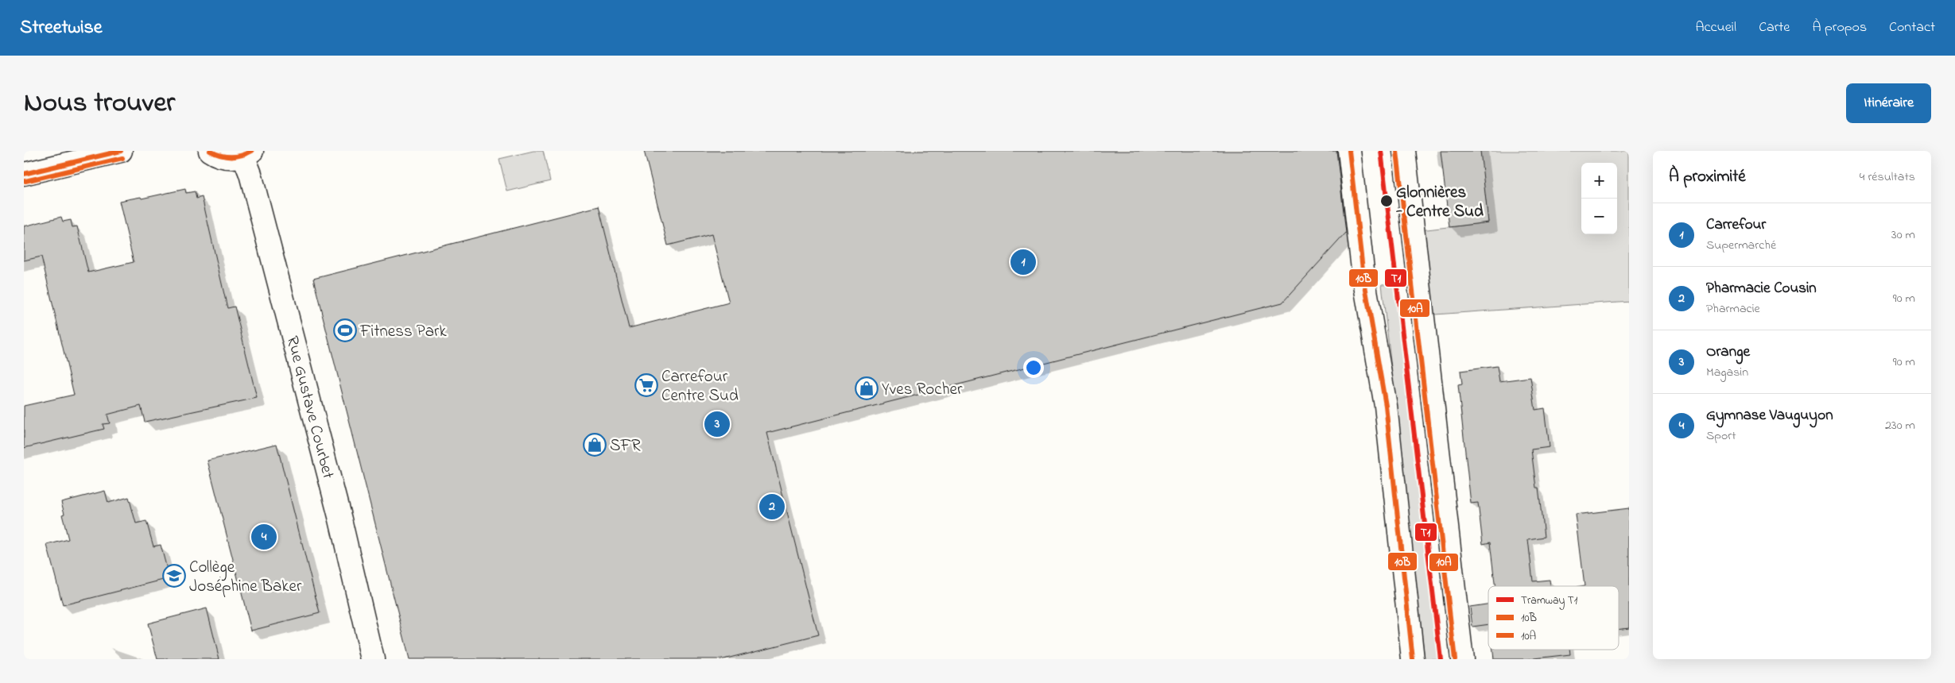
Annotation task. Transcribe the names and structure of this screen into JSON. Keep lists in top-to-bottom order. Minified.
{"streets":{"main road":["Rue Gustave Courbet"]},"places":{"other":["Glonnières - Centre Sud"],"sports":["Fitness Park"],"supermarket":["Carrefour Centre Sud"],"shop":["Yves Rocher","SFR"],"school or university":["Collège Joséphine Baker"]},"lines":["tram line T1","transit line 10B","transit line 10A"],"legend":["Tramway T1","10B","10A"],"page":{"header":"Streetwise","nav":["Accueil","Carte","À propos","Contact"],"title":"Nous trouver","buttons":"Itinéraire","heading":["À proximité","4 résultats"],"map_buttons":["+","−"],"list":[{"mark":"1","name":"Carrefour","note":"Supermarché","value":"30 m"},{"mark":"2","name":"Pharmacie Cousin","note":"Pharmacie","value":"90 m"},{"mark":"3","name":"Orange","note":"Magasin","value":"90 m"},{"mark":"4","name":"Gymnase Vauguyon","note":"Sport","value":"230 m"}],"pins":["1","3","2","4"]}}
